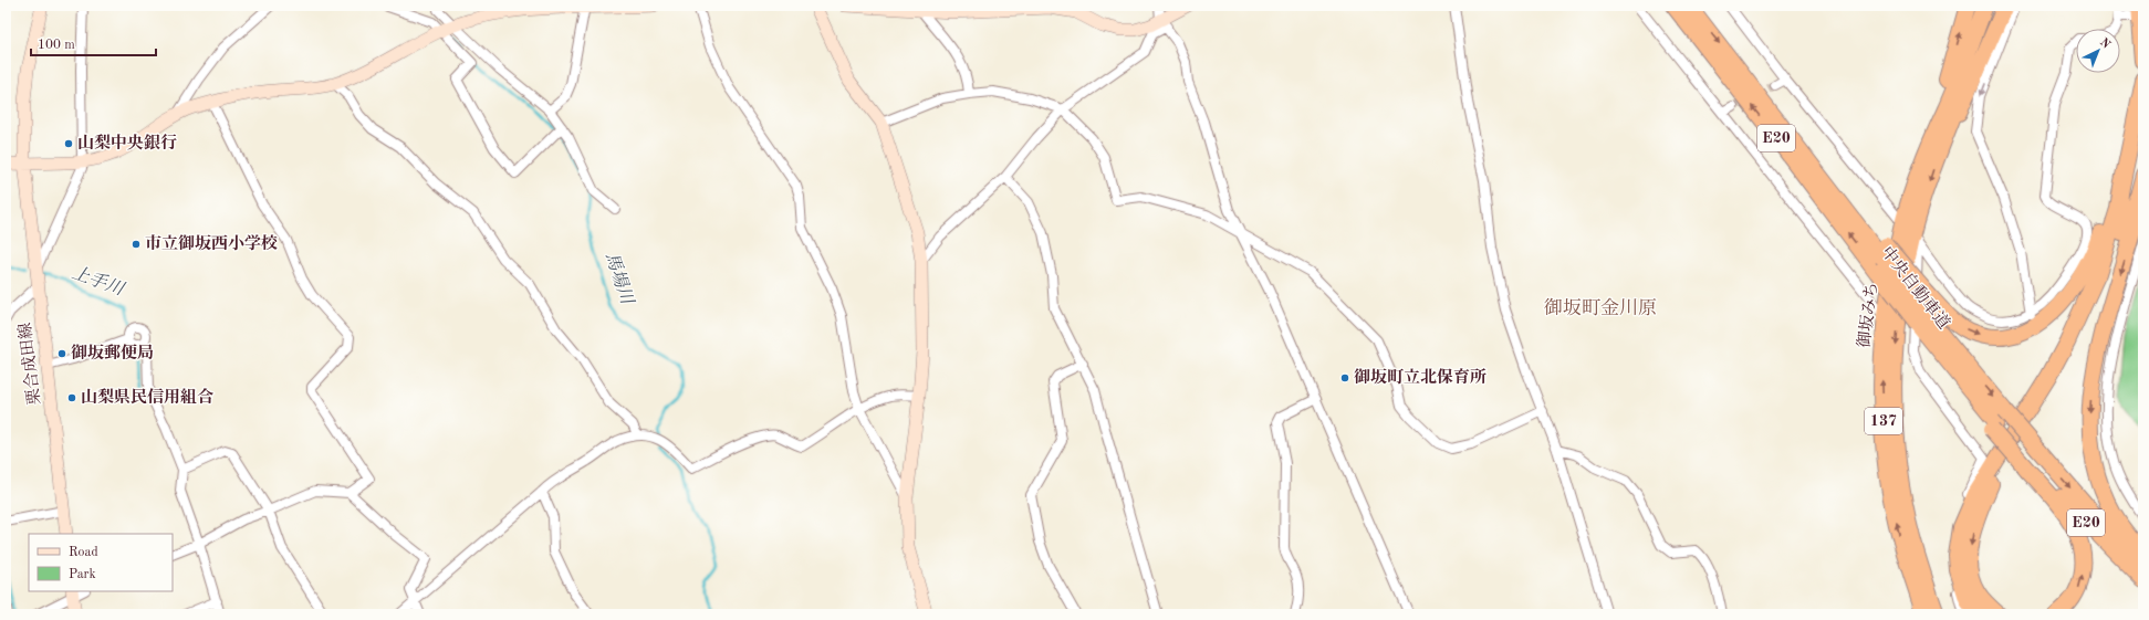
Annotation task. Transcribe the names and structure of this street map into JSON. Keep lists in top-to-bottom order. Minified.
{"streets":{"highway":["E20","中央自動車道","御坂みち","137"],"street":["栗合成田線"]},"districts":["御坂町金川原"],"water":["馬場川","上手川"],"places":["山梨中央銀行","市立御坂西小学校","御坂郵便局","御坂町立北保育所","山梨県民信用組合"],"legend":["Road","Park"],"scale_bar":"100 m","north":"top right"}
